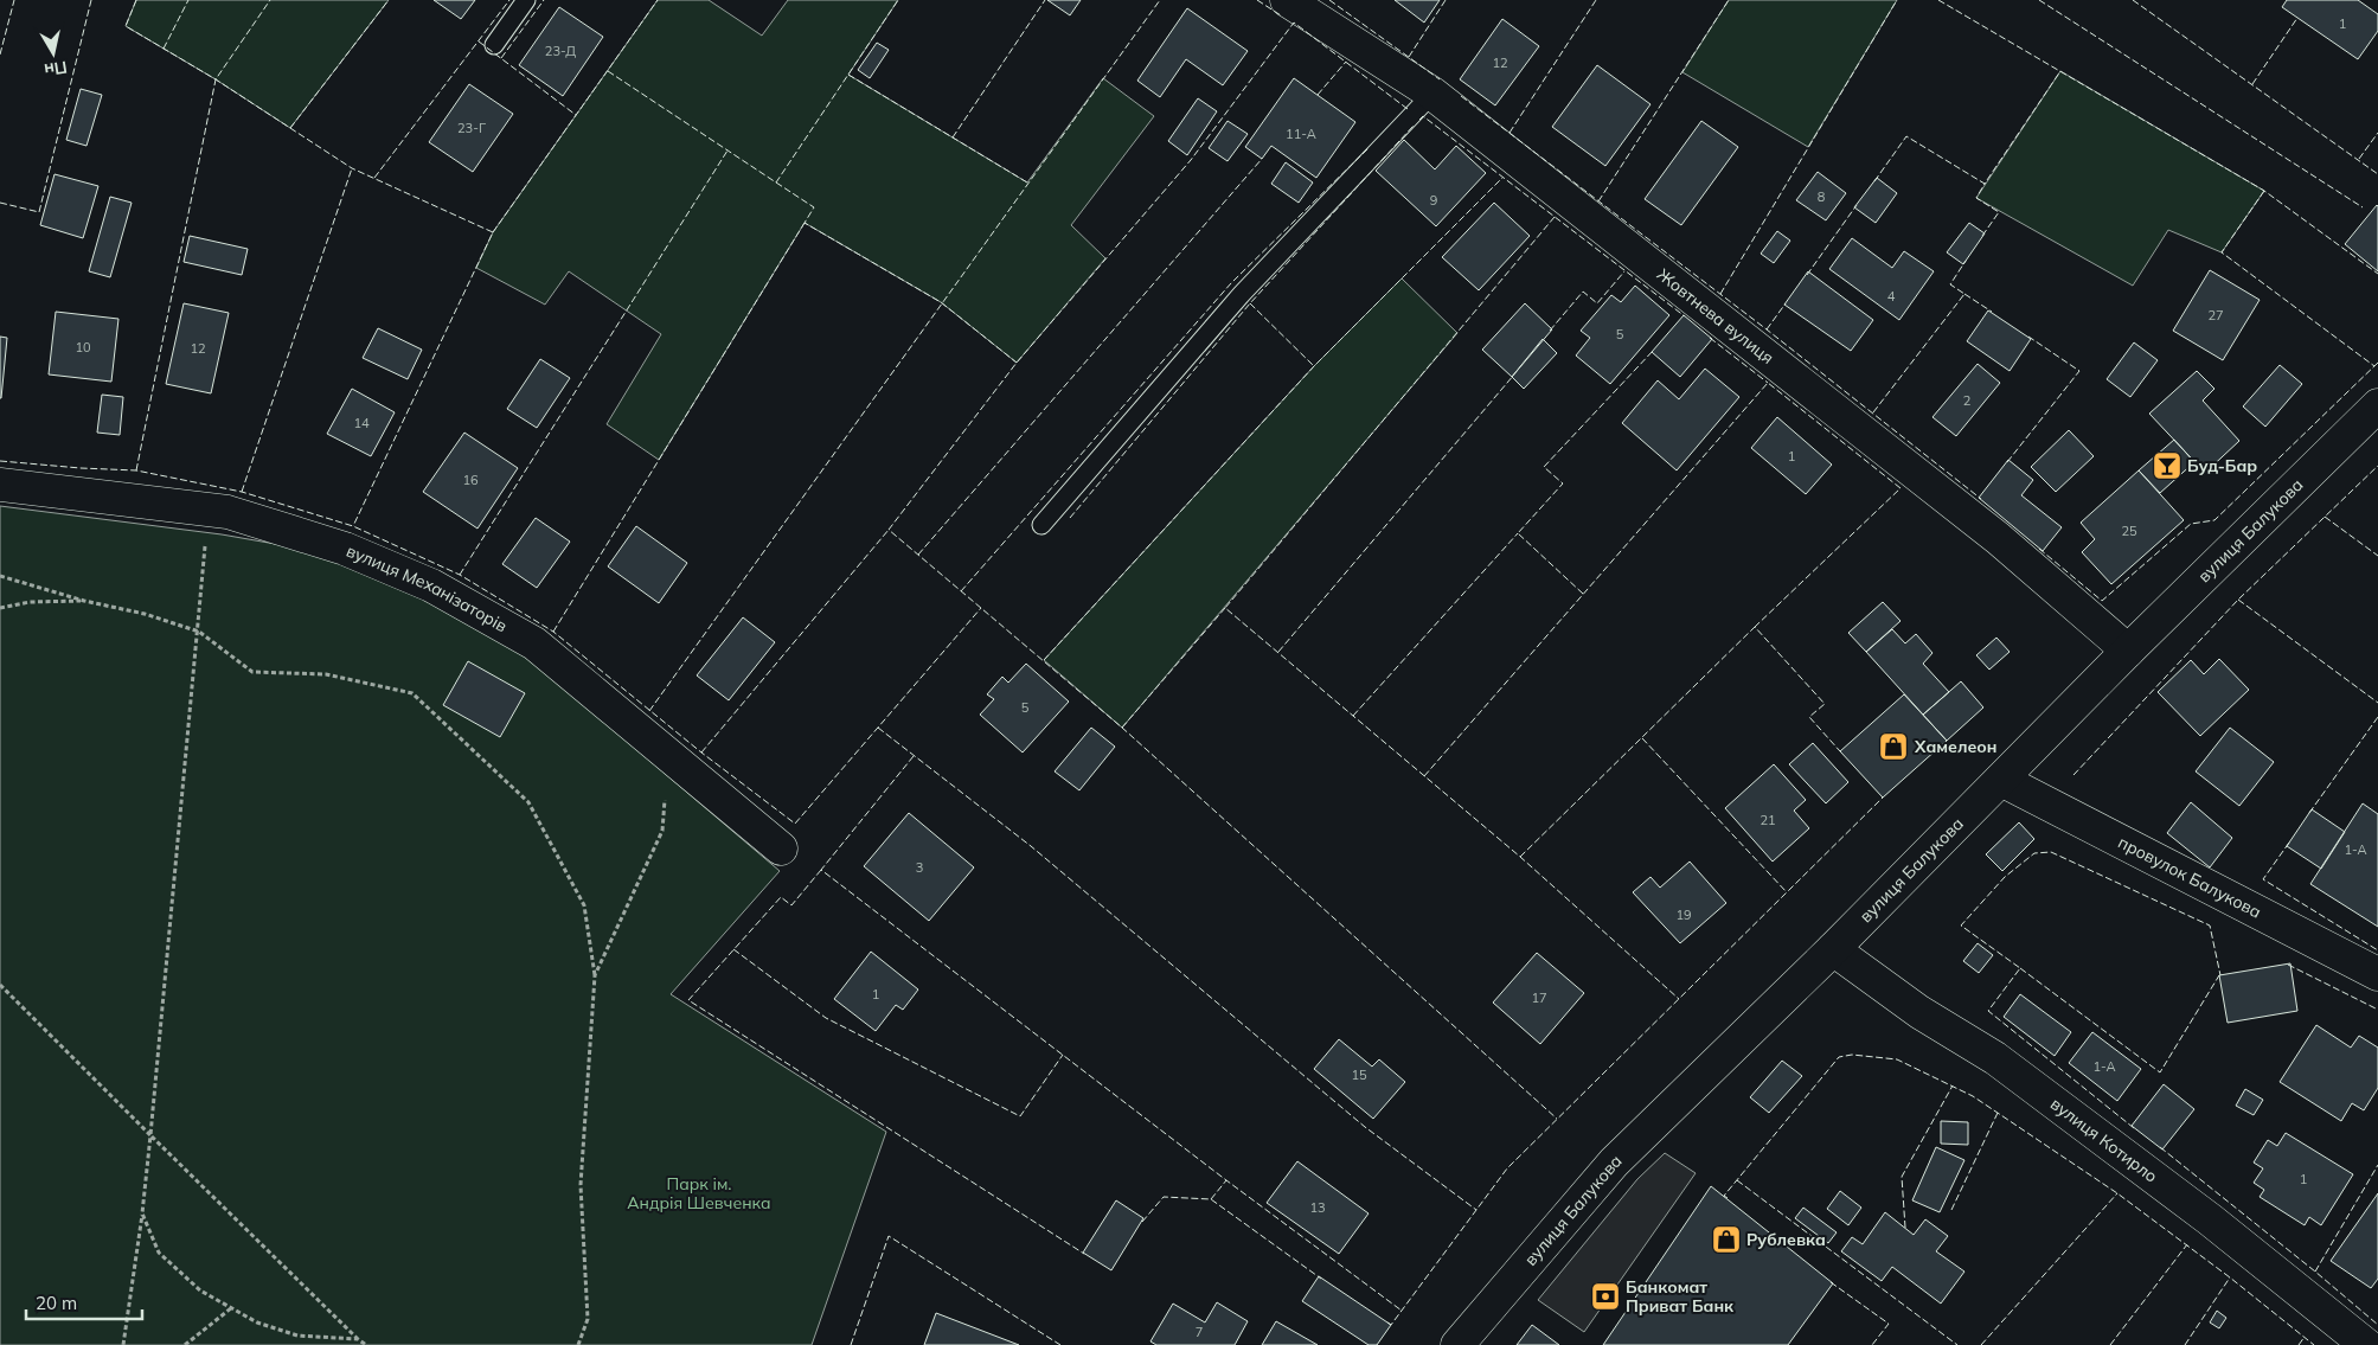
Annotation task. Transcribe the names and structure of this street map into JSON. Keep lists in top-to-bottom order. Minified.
{"streets":{"street":["Жовтнева вулиця","вулиця Балукова","вулиця Механізаторів","провулок Балукова","вулиця Котирло"]},"crossings":[["Жовтнева вулиця","вулиця Балукова"],["вулиця Балукова","провулок Балукова"],["вулиця Балукова","вулиця Котирло"]],"parks":["Парк ім. Андрія Шевченка"],"places":{"bar":["Буд-Бар"],"shop":["Хамелеон","Рублевка"],"bank":["Банкомат Приват Банк"]},"house_numbers":["1","23-Д","12","23-Г","11-А","8","9","4","27","5","10","12","2","14","1","16","25","5","21","1-А","3","19","1","17","1-А","15","1","13","7"],"scale_bar":"20 m","north":"bottom"}
